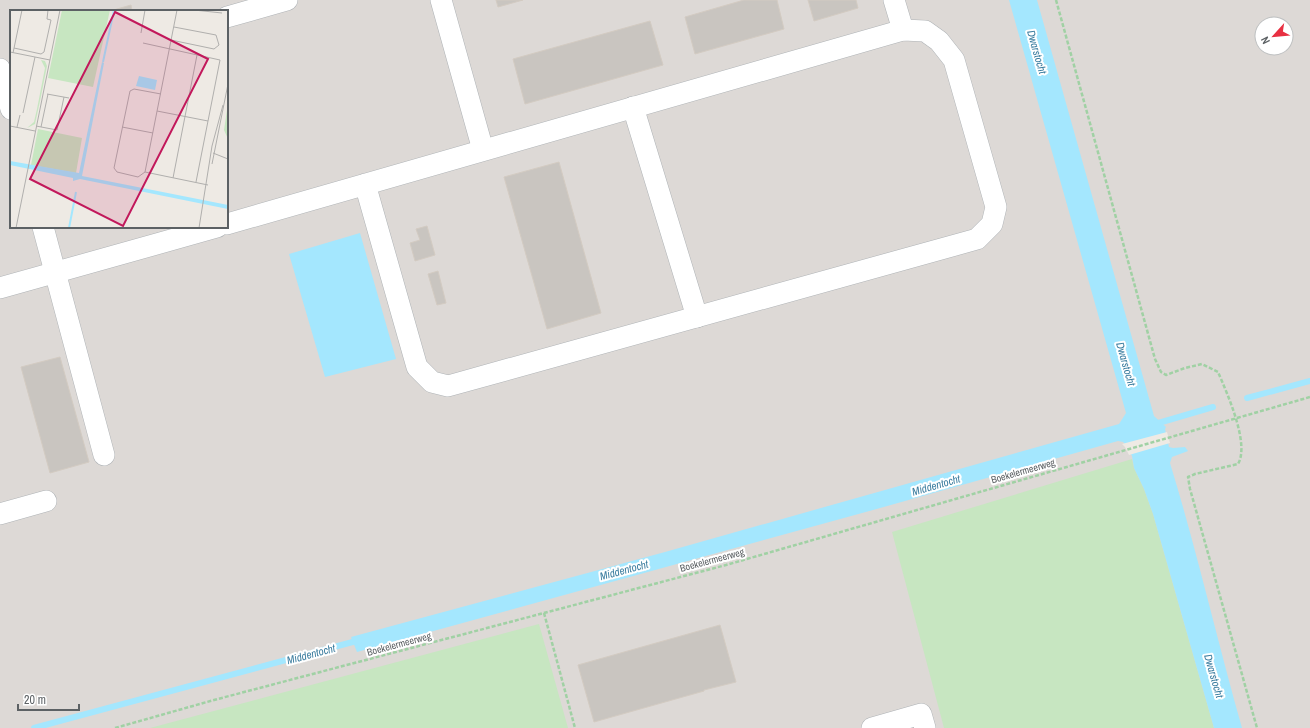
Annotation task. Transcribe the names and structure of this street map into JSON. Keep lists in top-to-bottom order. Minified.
{"streets":{"path":["Boekelermeerweg"]},"water":["Dwarstocht","Middentocht"],"scale_bar":"20 m","north":"bottom left"}
